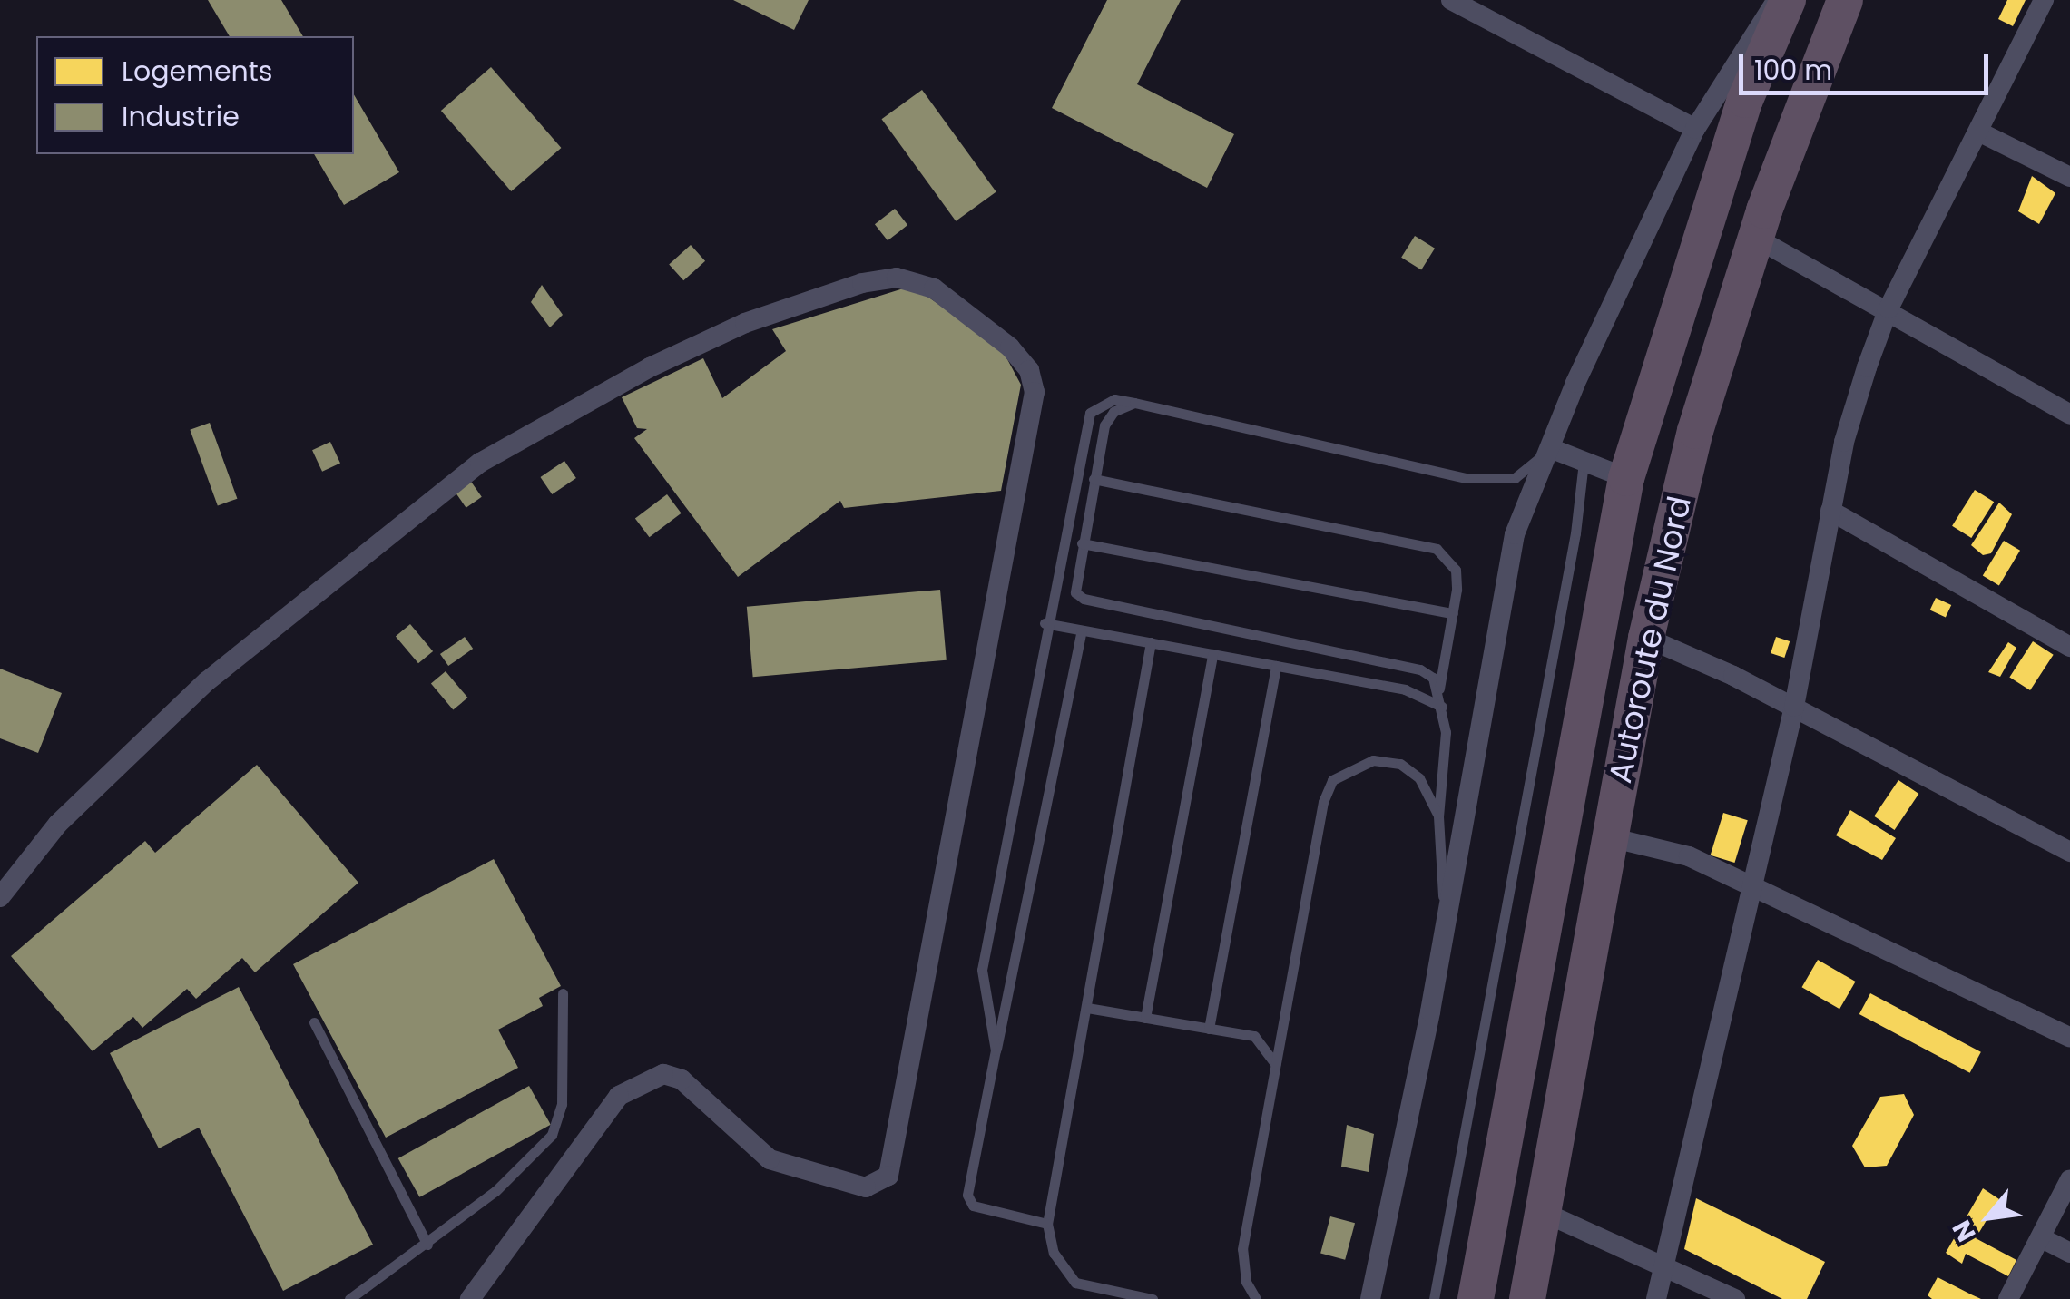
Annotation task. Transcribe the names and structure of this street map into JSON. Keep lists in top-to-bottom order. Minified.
{"streets":{"highway":["Autoroute du Nord"]},"legend":["Logements","Industrie"],"scale_bar":"100 m","north":"bottom left"}
